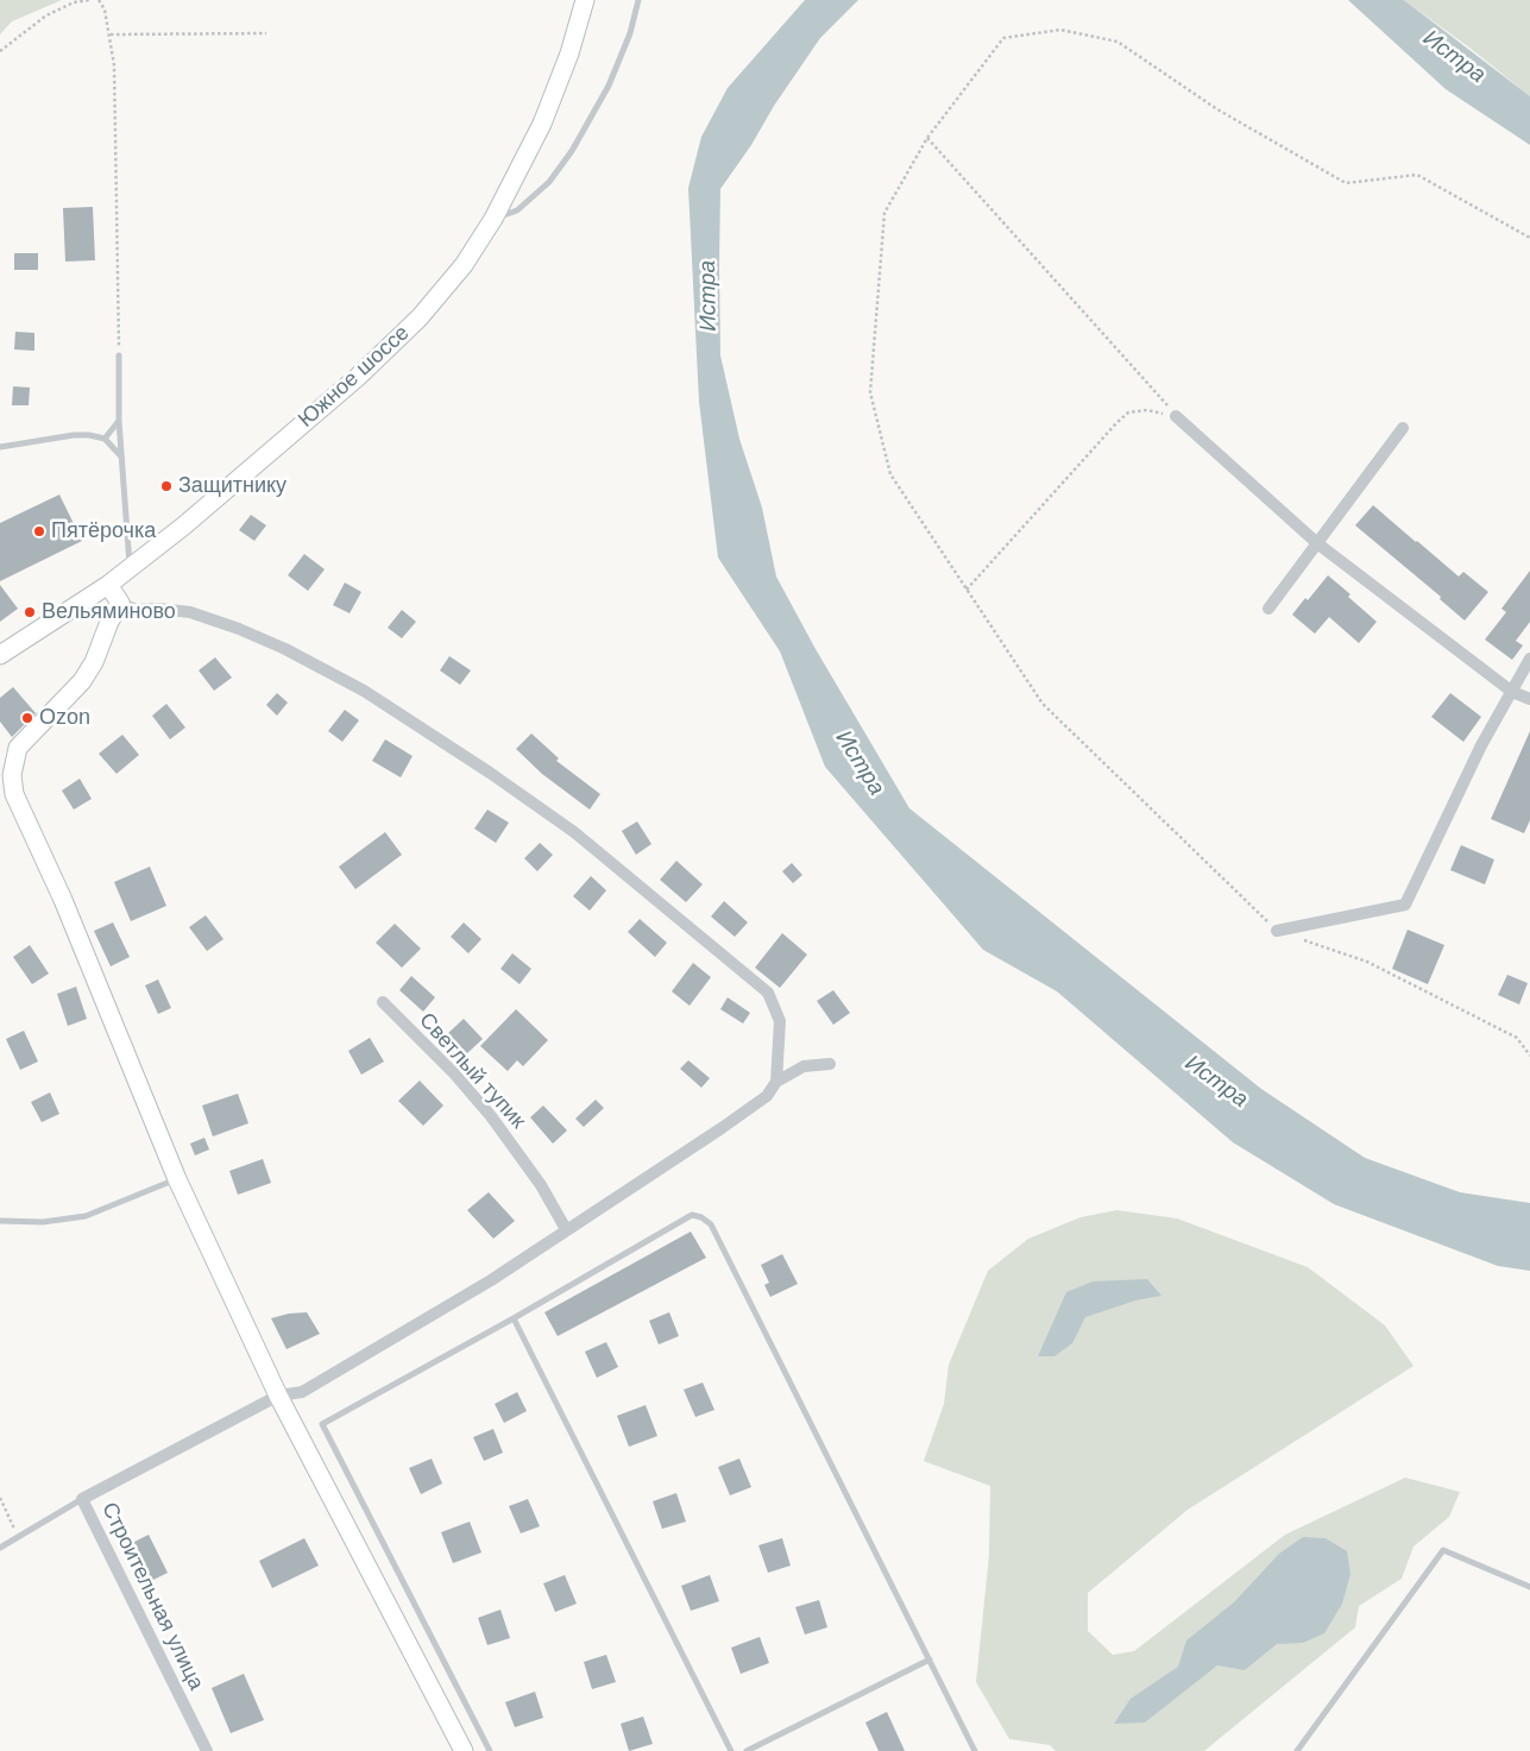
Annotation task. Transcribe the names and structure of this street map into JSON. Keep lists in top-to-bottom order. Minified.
{"streets":{"street":["Южное шоссе","Светлый тупик","Строительная улица"]},"crossings":[["Светлый тупик","Строительная улица"]],"water":["Истра"],"places":["Защитнику","Пятёрочка","Вельяминово","Ozon"]}
